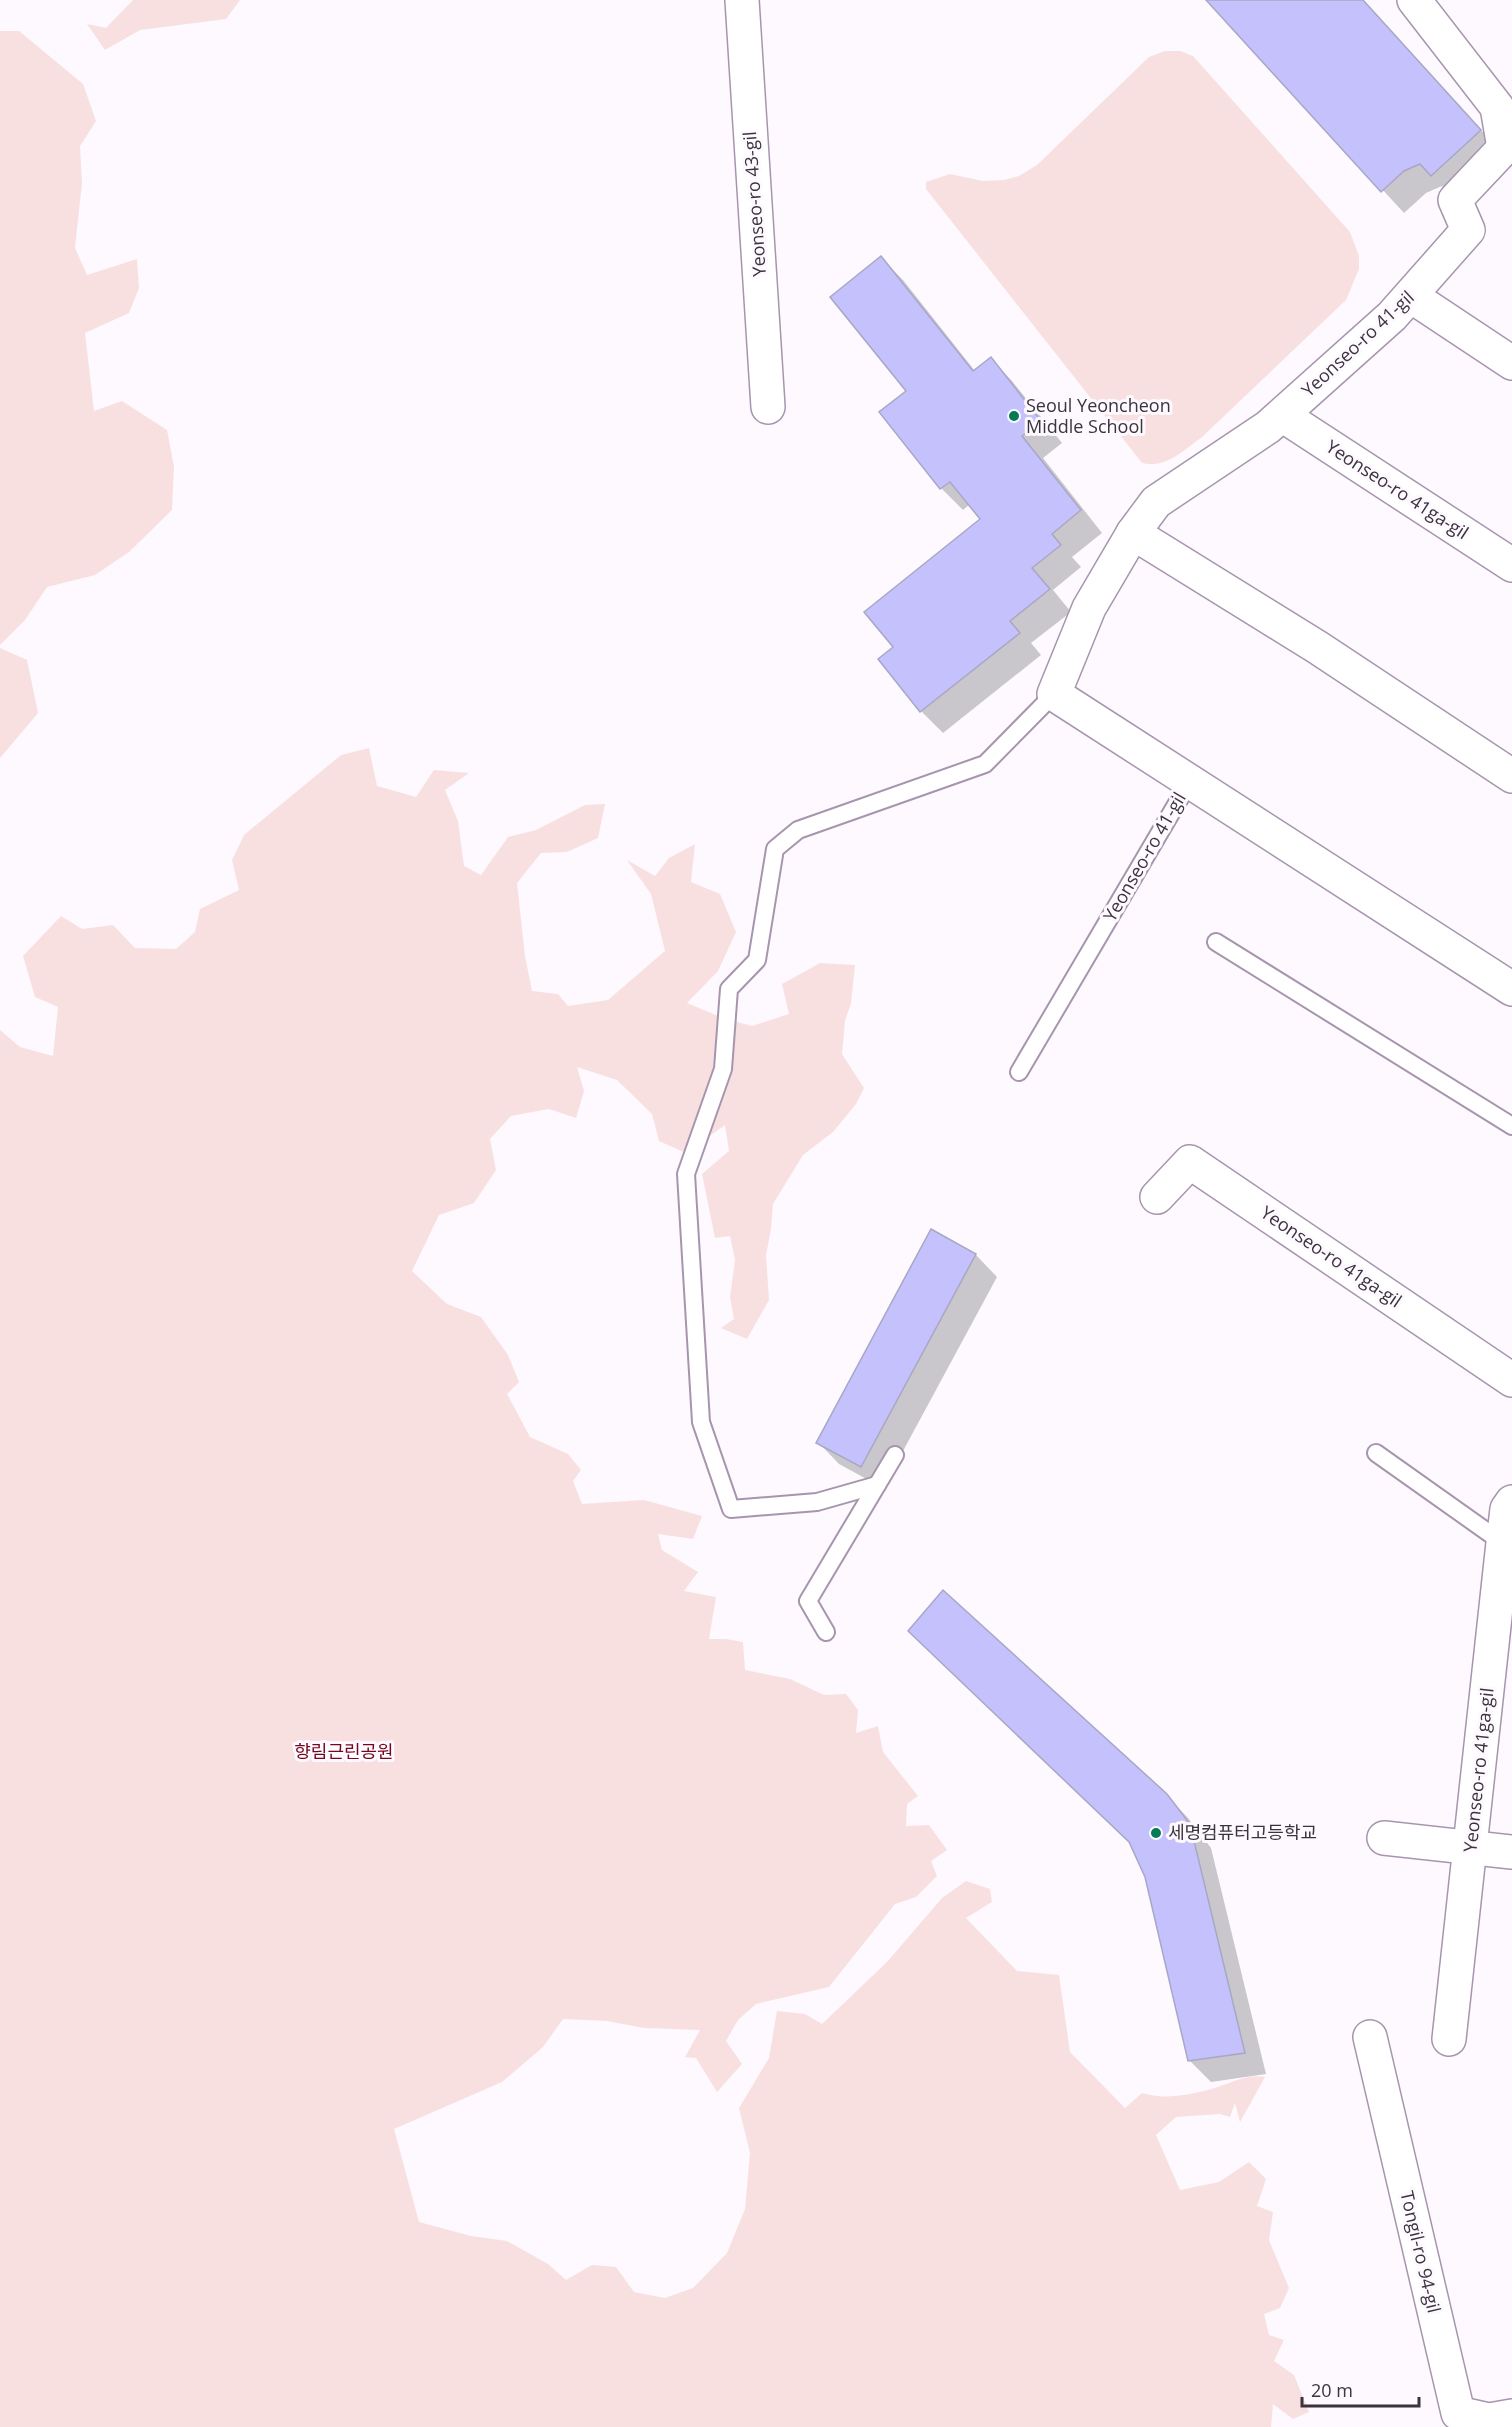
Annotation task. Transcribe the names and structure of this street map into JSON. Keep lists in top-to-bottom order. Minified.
{"streets":{"street":["Yeonseo-ro 43-gil","Yeonseo-ro 41-gil","Yeonseo-ro 41ga-gil","Tongil-ro 94-gil"]},"crossings":[["Yeonseo-ro 41-gil","Yeonseo-ro 41ga-gil"]],"parks":["향림근린공원"],"places":["Seoul Yeoncheon Middle School","세명컴퓨터고등학교"],"scale_bar":"20 m"}
